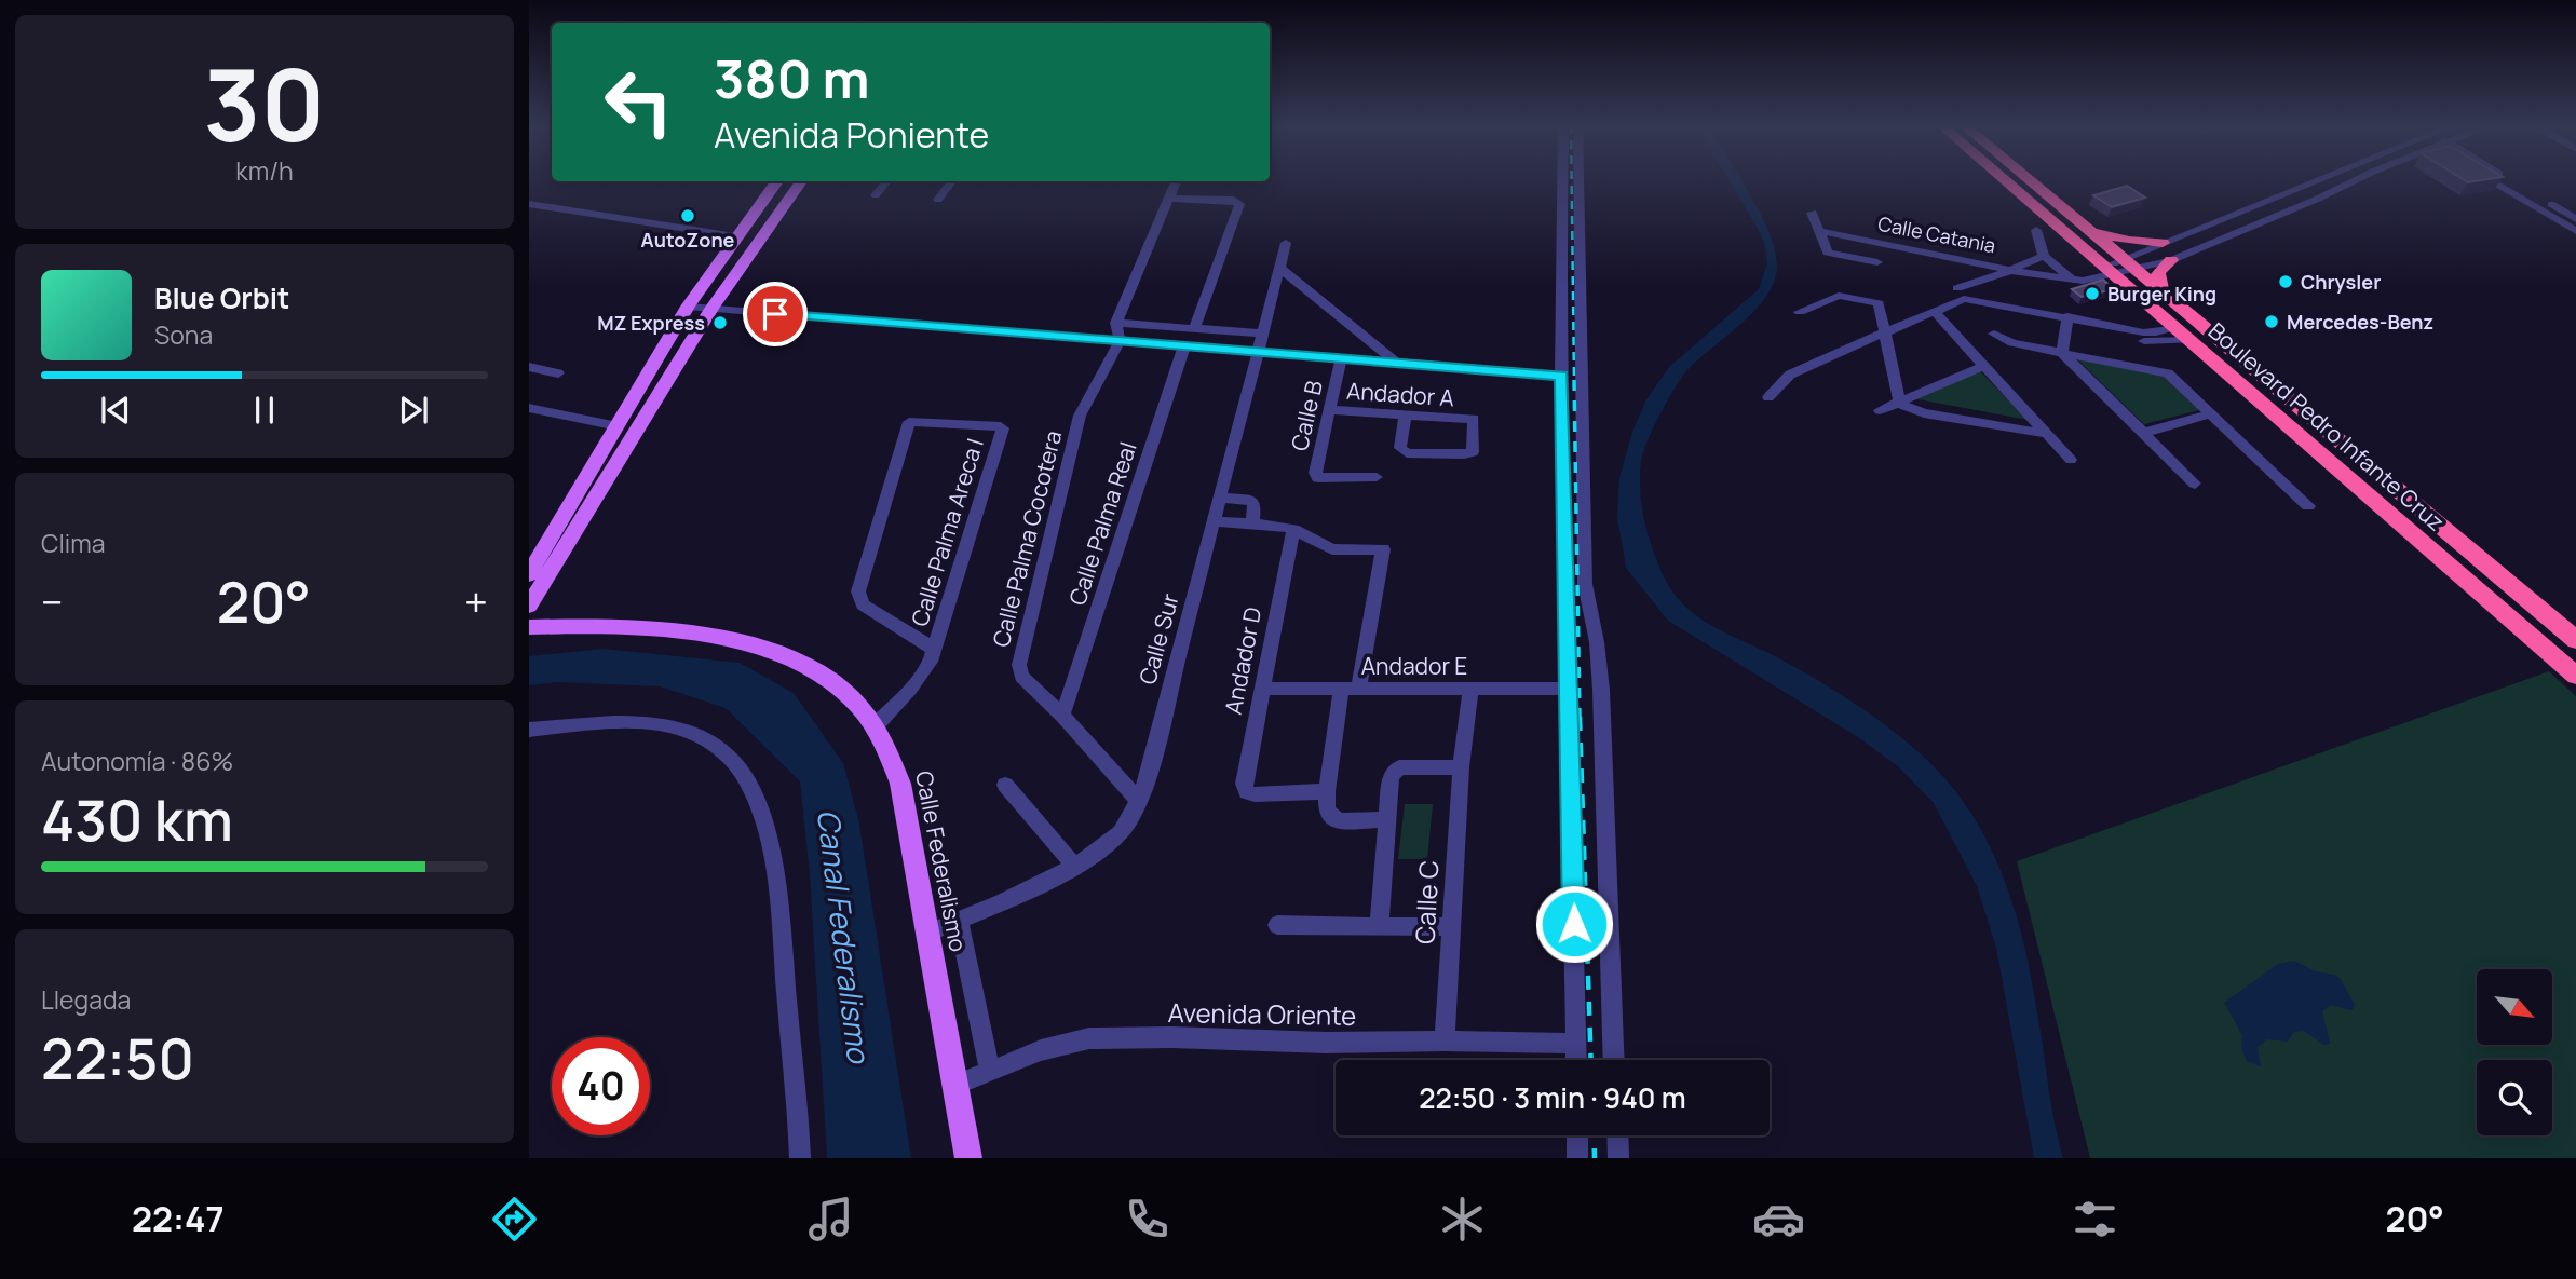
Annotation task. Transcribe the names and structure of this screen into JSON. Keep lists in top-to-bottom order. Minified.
{"streets":{"highway":["Boulevard Pedro Infante Cruz"],"main road":["Calle Federalismo"],"street":["Calle Catania","Andador A","Calle B","Calle Palma Real","Calle Palma Areca I","Calle Palma Cocotera","Calle Sur","Andador D","Andador E","Calle C","Avenida Oriente"]},"crossings":[["Andador A","Calle B"],["Calle Palma Real","Calle Palma Cocotera"],["Calle Palma Areca I","Calle Federalismo"],["Calle Palma Cocotera","Calle Sur"],["Calle Sur","Calle Federalismo"],["Andador D","Andador E"],["Andador E","Calle C"],["Calle Federalismo","Avenida Oriente"],["Calle C","Avenida Oriente"]],"water":["Canal Federalismo"],"places":["AutoZone","Chrysler","Burger King","Mercedes-Benz","MZ Express"],"north":"bottom right","page":{"tile":[["30","km/h"],"Clima",["Autonomía · 86%","430 km"],["Llegada","22:50"]],"turn":["380 m","Avenida Poniente"],"song":["Blue Orbit","Sona"],"heat":["−","20°","+"],"limit":"40","trip":"22:50 · 3 min · 940 m","tabs":["22:47","20°"]}}
